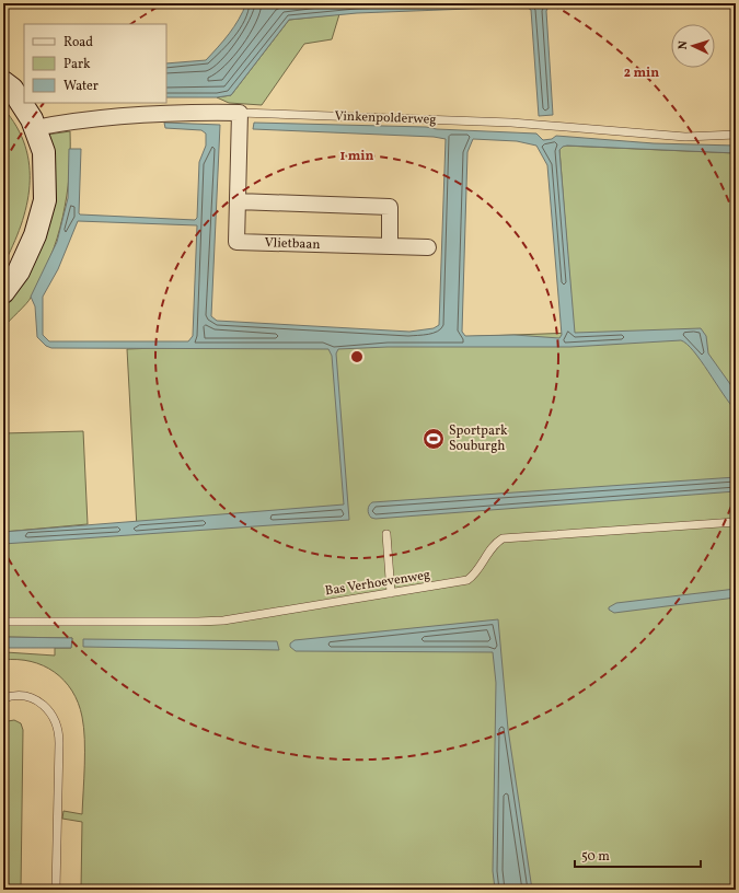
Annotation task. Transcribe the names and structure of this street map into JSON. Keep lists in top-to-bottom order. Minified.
{"streets":{"street":["Vinkenpolderweg","Vlietbaan"],"lane":["Bas Verhoevenweg"]},"crossings":[["Vinkenpolderweg","Vlietbaan"]],"places":{"sports":["Sportpark Souburgh"]},"legend":["Road","Park","Water"],"scale_bar":"50 m","north":"left","rings":["2 min","1 min"]}
